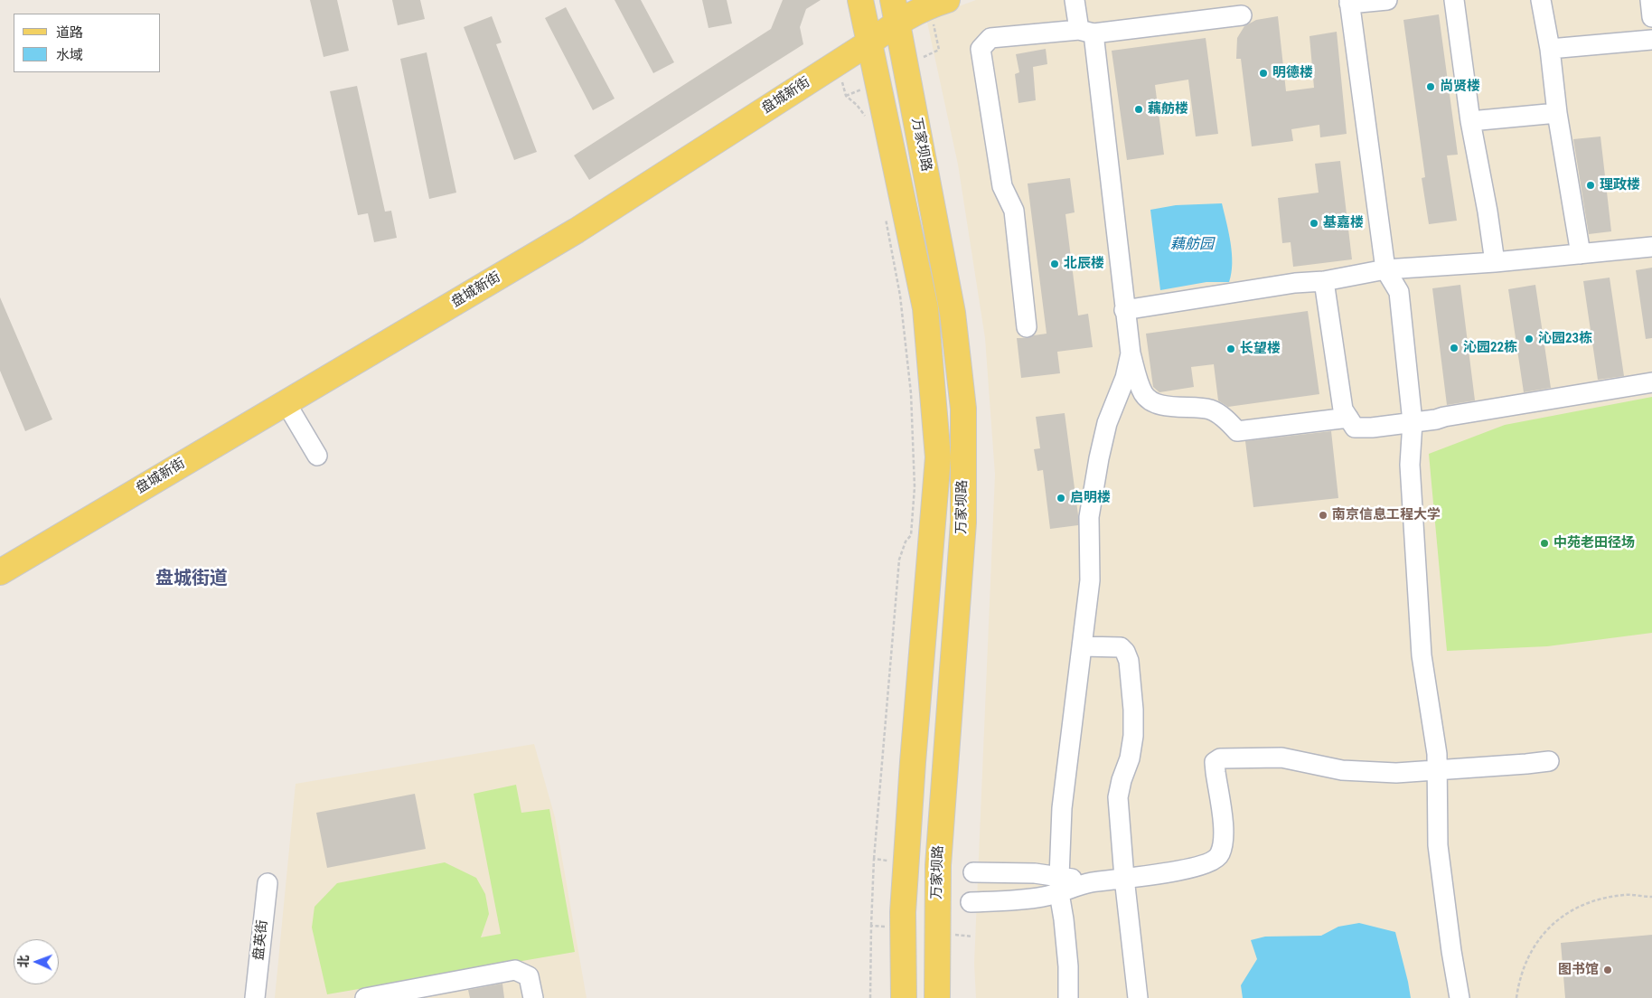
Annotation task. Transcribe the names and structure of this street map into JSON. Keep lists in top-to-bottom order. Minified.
{"streets":{"main road":["盘城新街","万家坝路"],"street":["盘英街"]},"crossings":[["盘城新街","万家坝路"]],"districts":["盘城街道"],"water":["藕舫园"],"places":["明德楼","尚贤楼","藕舫楼","理政楼","基嘉楼","北辰楼","沁园23栋","沁园22栋","长望楼","启明楼","南京信息工程大学","中苑老田径场","图书馆"],"legend":["道路","水域"],"north":"left"}
